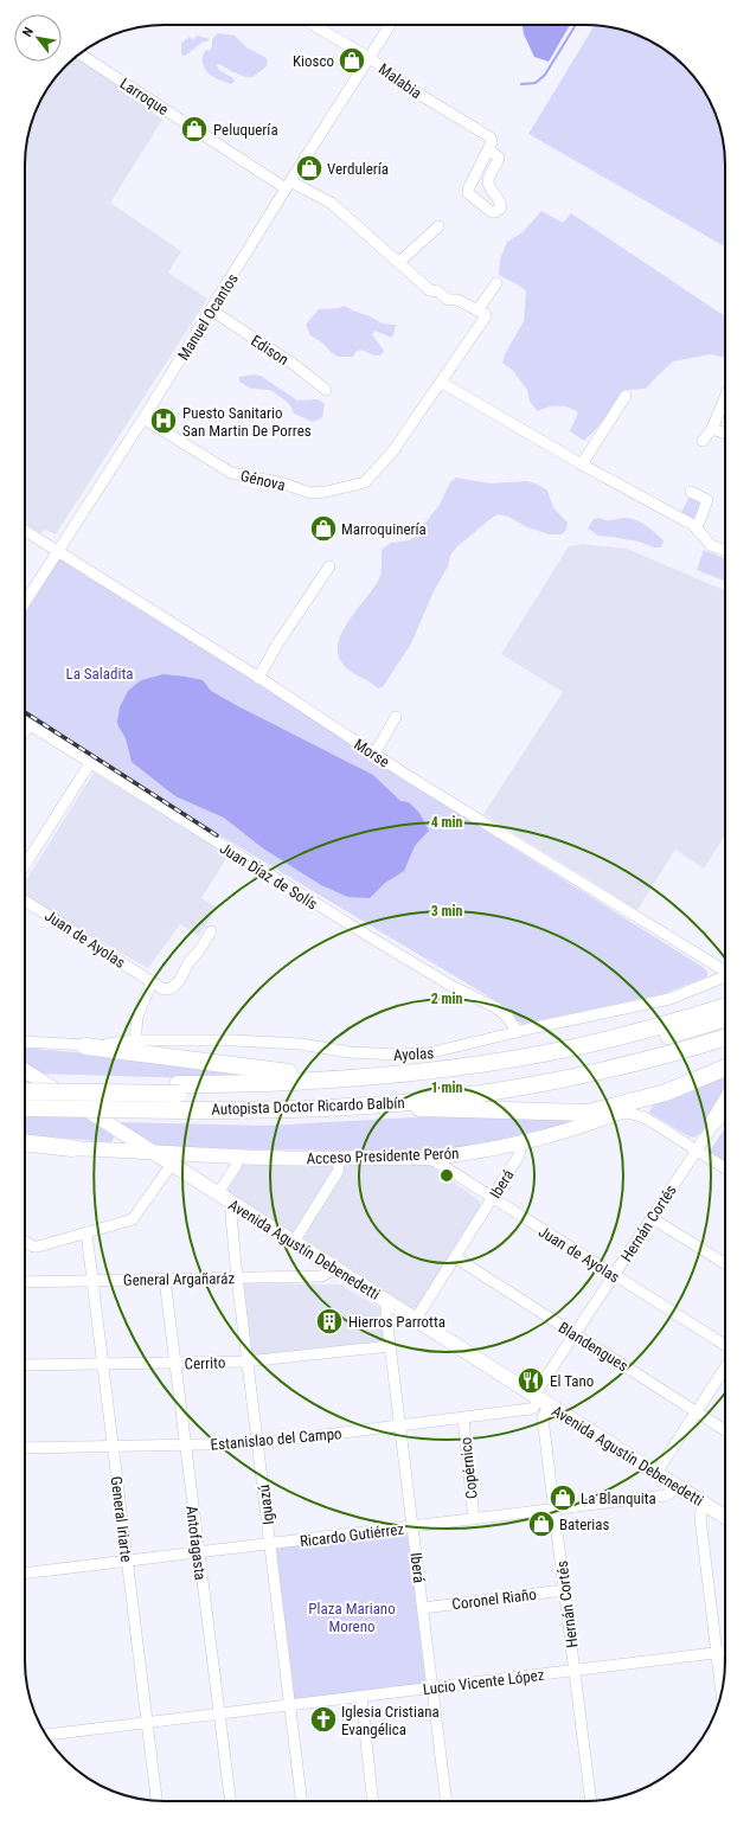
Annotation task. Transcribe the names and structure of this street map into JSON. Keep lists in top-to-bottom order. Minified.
{"streets":{"highway":["Autopista Doctor Ricardo Balbín","Acceso Presidente Perón"],"main road":["Avenida Agustín Debenedetti"],"street":["Malabia","Larroque","Manuel Ocantos","Edison","Génova","Morse","Juan Díaz de Solís","Juan de Ayolas","Ayolas","Iberá","Hernán Cortés","General Argañaráz","Blandengues","Cerrito","Estanislao del Campo","Copérnico","Iguazú","General Iriarte","Ricardo Gutiérrez","Antofagasta","Coronel Riaño","Lucio Vicente López"]},"crossings":[["Malabia","Manuel Ocantos"],["Larroque","Manuel Ocantos"],["Manuel Ocantos","Edison"],["Manuel Ocantos","Génova"],["Manuel Ocantos","Morse"],["Juan Díaz de Solís","Ayolas"],["Juan de Ayolas","Acceso Presidente Perón"],["Juan de Ayolas","Iberá"],["Juan de Ayolas","Hernán Cortés"],["Acceso Presidente Perón","Iberá"],["Acceso Presidente Perón","Avenida Agustín Debenedetti"],["Iberá","Avenida Agustín Debenedetti"],["Iberá","Blandengues"],["Iberá","Cerrito"],["Iberá","Estanislao del Campo"],["Iberá","Ricardo Gutiérrez"],["Iberá","Coronel Riaño"],["Iberá","Lucio Vicente López"],["Hernán Cortés","Avenida Agustín Debenedetti"],["Hernán Cortés","Blandengues"],["Hernán Cortés","Estanislao del Campo"],["Hernán Cortés","Ricardo Gutiérrez"],["Hernán Cortés","Coronel Riaño"],["Hernán Cortés","Lucio Vicente López"],["Avenida Agustín Debenedetti","General Argañaráz"],["Avenida Agustín Debenedetti","Iguazú"],["Avenida Agustín Debenedetti","Ricardo Gutiérrez"],["General Argañaráz","Iguazú"],["General Argañaráz","General Iriarte"],["General Argañaráz","Antofagasta"],["Cerrito","Iguazú"],["Cerrito","General Iriarte"],["Cerrito","Antofagasta"],["Estanislao del Campo","Copérnico"],["Estanislao del Campo","Iguazú"],["Estanislao del Campo","General Iriarte"],["Estanislao del Campo","Antofagasta"],["Copérnico","Ricardo Gutiérrez"],["Iguazú","Ricardo Gutiérrez"],["Iguazú","Lucio Vicente López"],["General Iriarte","Ricardo Gutiérrez"],["General Iriarte","Lucio Vicente López"],["Ricardo Gutiérrez","Antofagasta"],["Antofagasta","Lucio Vicente López"]],"parks":["La Saladita","Plaza Mariano Moreno"],"places":{"shop":["Kiosco","Peluquería","Verdulería","Marroquinería","La Blanquita","Baterias"],"hospital":["Puesto Sanitario San Martin De Porres"],"building":["Hierros Parrotta"],"restaurant":["El Tano"],"church":["Iglesia Cristiana Evangélica"]},"north":"top left","rings":["4 min","3 min","2 min","1 min"]}
